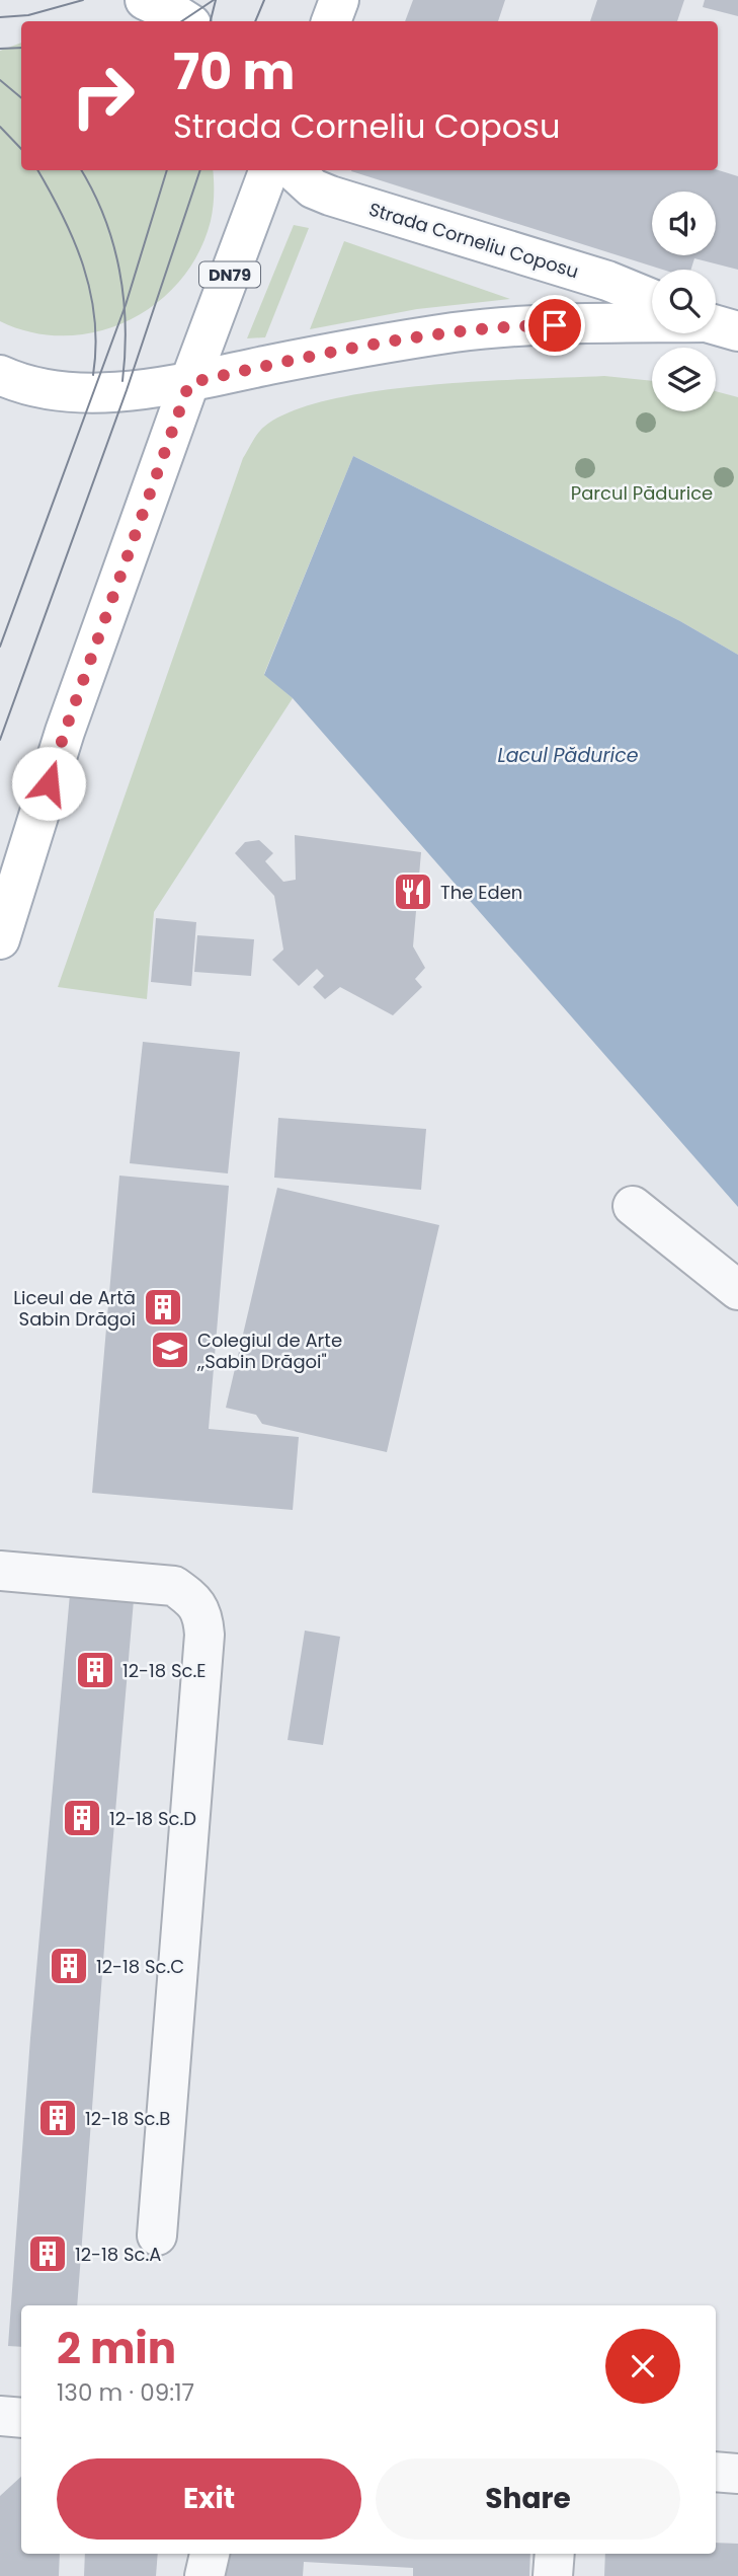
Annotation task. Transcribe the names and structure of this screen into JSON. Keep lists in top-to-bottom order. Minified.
{"streets":{"main road":["Strada Corneliu Coposu","DN79"]},"water":["Lacul Pădurice"],"parks":["Parcul Pădurice"],"places":{"restaurant":["The Eden"],"building":["Liceul de Artă Sabin Drăgoi","12-18 Sc.E","12-18 Sc.D","12-18 Sc.C","12-18 Sc.B","12-18 Sc.A"],"school or university":["Colegiul de Arte ,,Sabin Drăgoi\""]},"page":{"turn":["70 m","Strada Corneliu Coposu"],"heading":["2 min","130 m · 09:17"],"buttons":["Exit","Share"]}}
